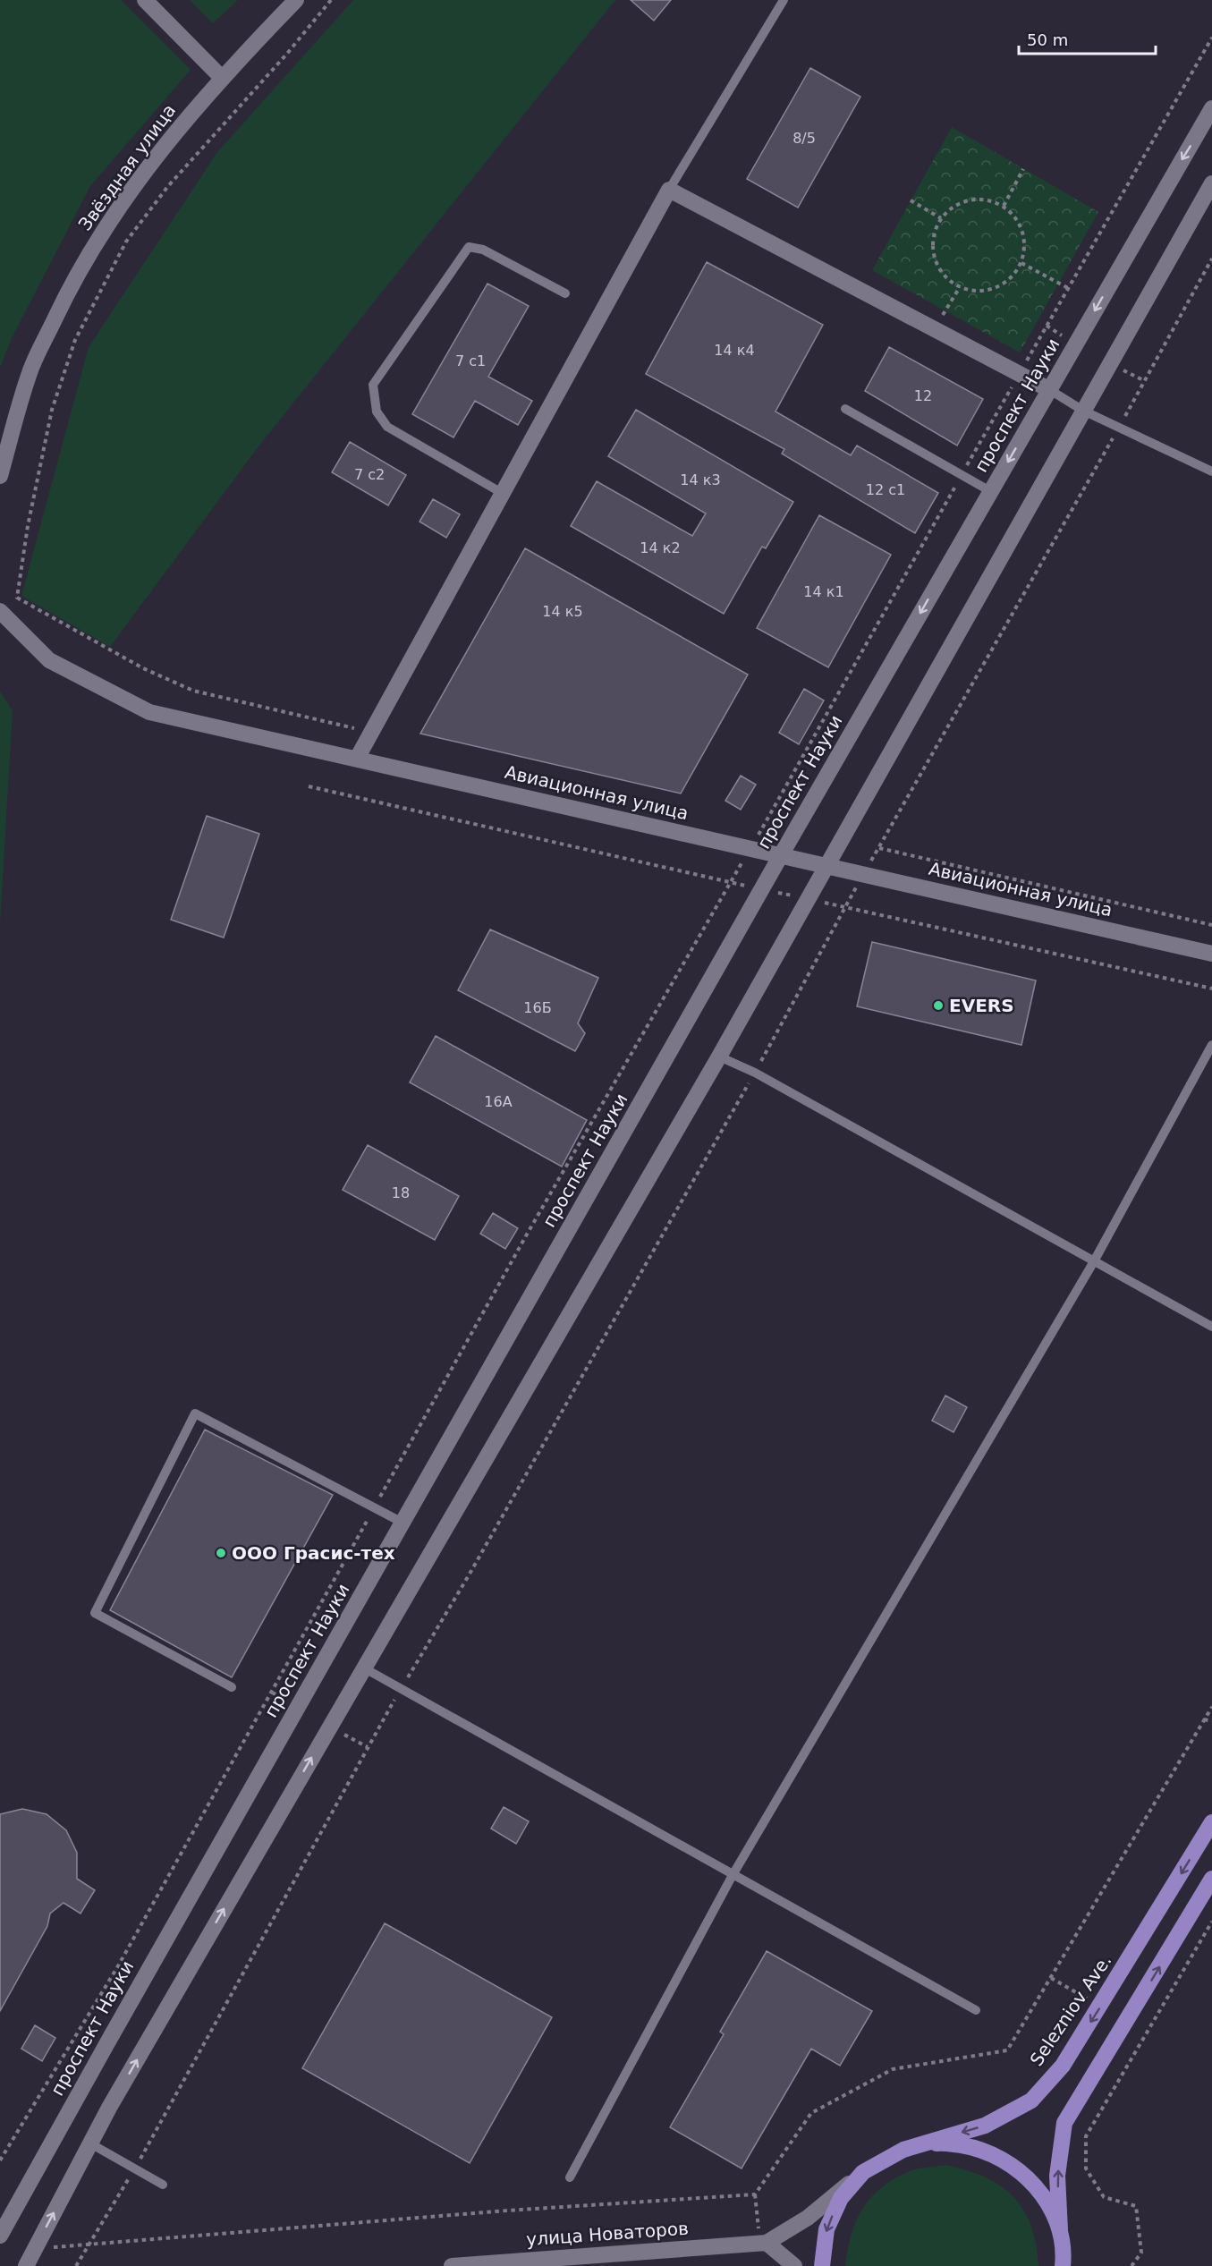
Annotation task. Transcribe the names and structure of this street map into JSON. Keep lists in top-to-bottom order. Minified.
{"streets":{"main road":["Selezniov Ave."],"street":["Звёздная улица","проспект Науки","Авиационная улица","улица Новаторов"]},"crossings":[["проспект Науки","Авиационная улица"]],"places":["EVERS","ООО Грасис-тех"],"house_numbers":["8/5","14 к4","7 с1","12","7 с2","14 к3","12 с1","14 к2","14 к1","14 к5","16Б","16А","18"],"scale_bar":"50 m"}
